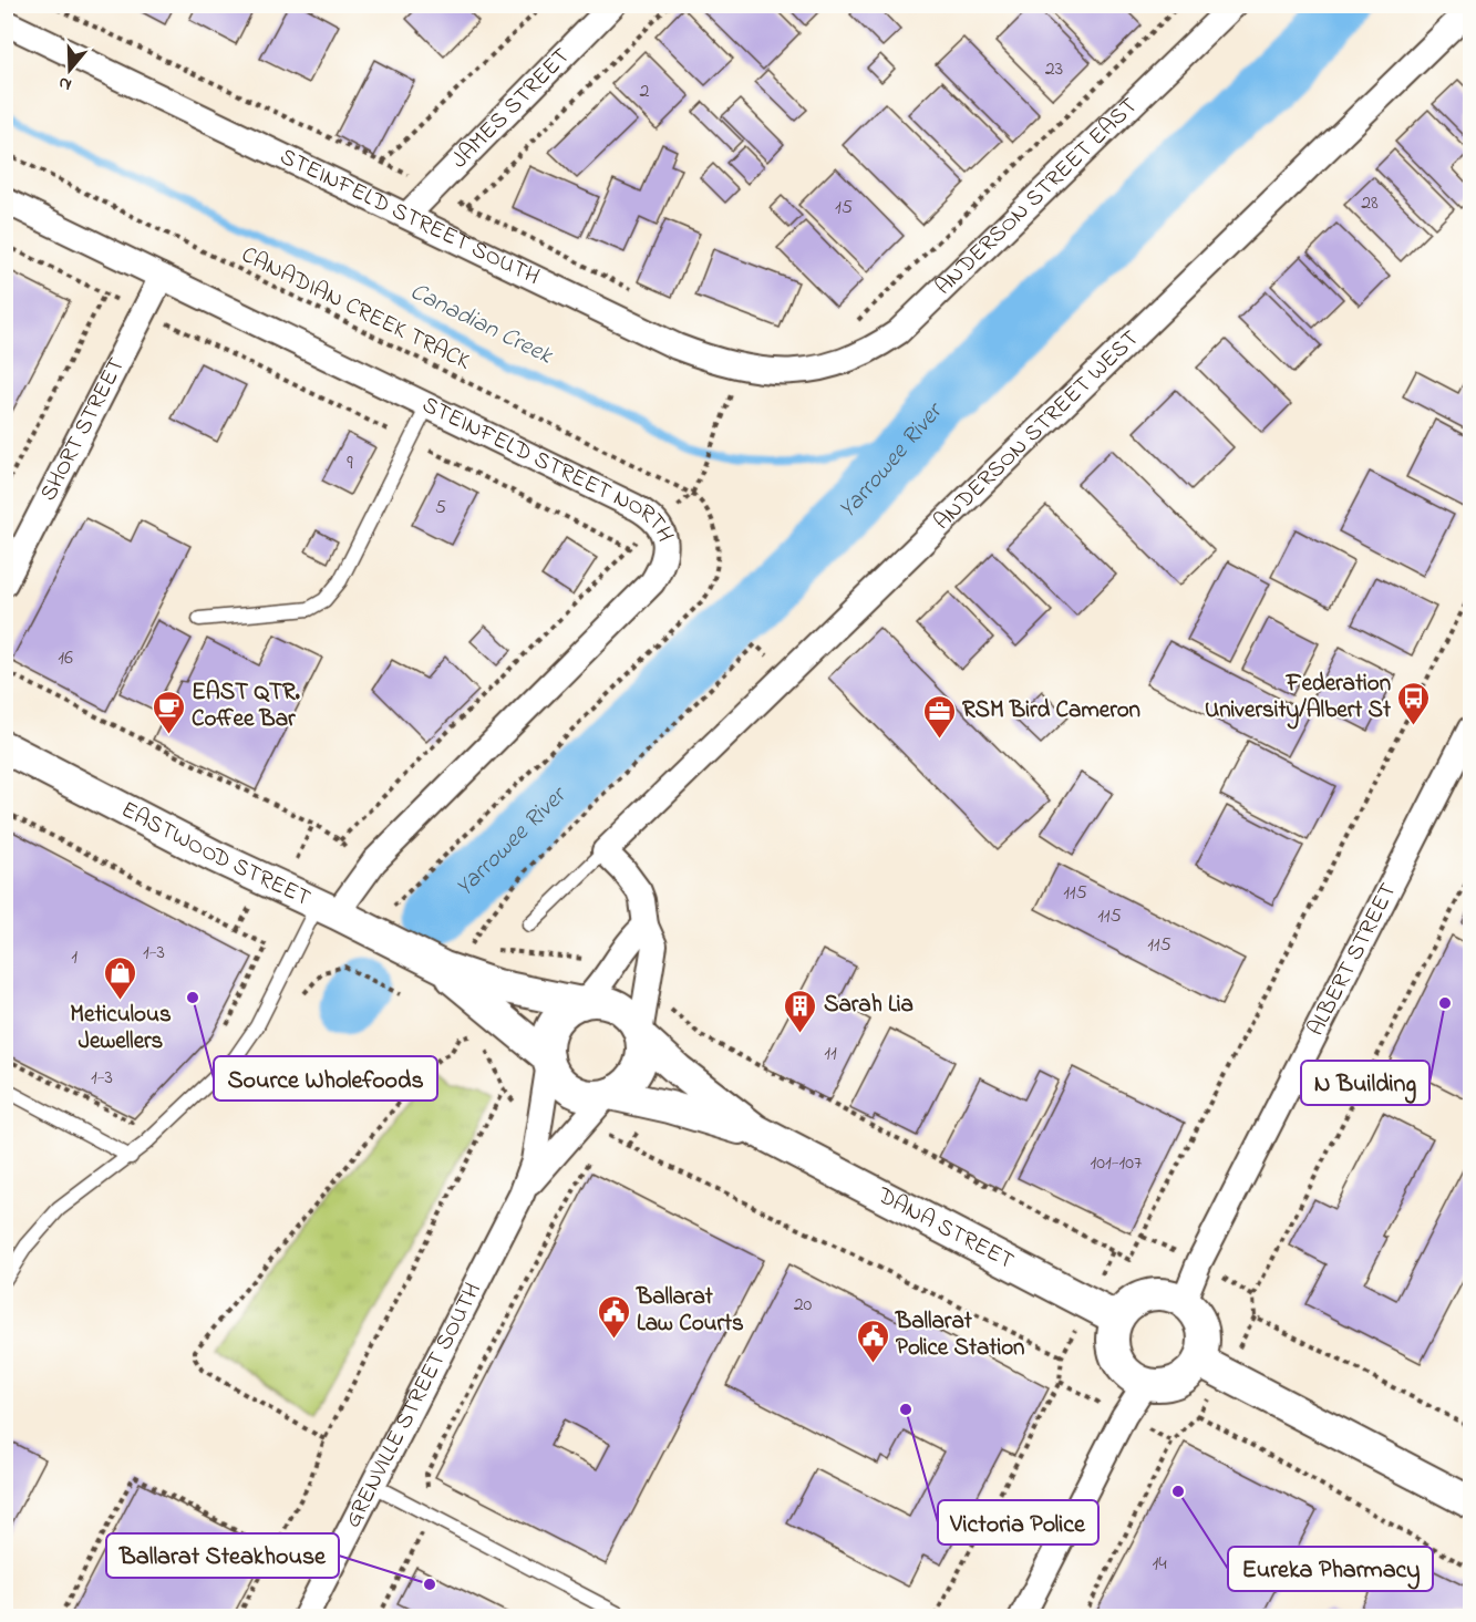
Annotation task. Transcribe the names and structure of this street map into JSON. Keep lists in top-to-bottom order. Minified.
{"streets":{"street":["JAMES STREET","ANDERSON STREET EAST","STEINFELD STREET SOUTH","SHORT STREET","ANDERSON STREET WEST","STEINFELD STREET NORTH","EASTWOOD STREET","ALBERT STREET","DANA STREET","GRENVILLE STREET SOUTH"],"path":["CANADIAN CREEK TRACK"]},"crossings":[["JAMES STREET","STEINFELD STREET SOUTH"],["ANDERSON STREET EAST","STEINFELD STREET SOUTH"],["SHORT STREET","STEINFELD STREET NORTH"],["STEINFELD STREET NORTH","EASTWOOD STREET"],["EASTWOOD STREET","DANA STREET"],["EASTWOOD STREET","GRENVILLE STREET SOUTH"],["ALBERT STREET","DANA STREET"],["DANA STREET","GRENVILLE STREET SOUTH"]],"water":["Canadian Creek","Yarrowee River"],"places":{"bus stop":["Federation University/Albert St"],"cafe":["EAST QTR. Coffee Bar"],"office":["RSM Bird Cameron"],"other":["Source Wholefoods","N Building","Victoria Police","Eureka Pharmacy","Ballarat Steakhouse"],"shop":["Meticulous Jewellers"],"building":["Sarah Lia"],"public building":["Ballarat Law Courts","Ballarat Police Station"]},"house_numbers":["23","2","28","15","9","5","16","115","115","115","1-3","1","11","1-3","101-107","20","14"],"north":"bottom"}
